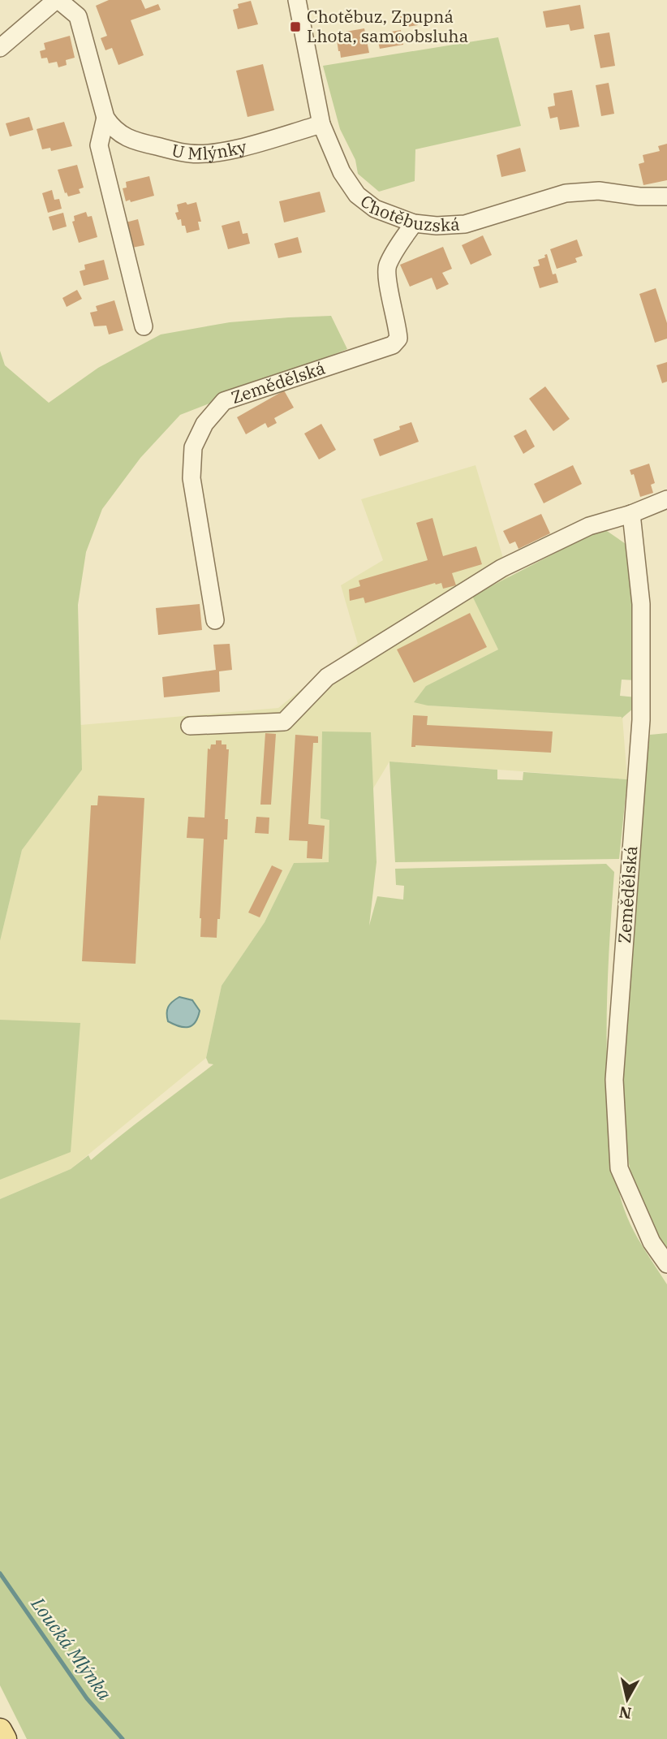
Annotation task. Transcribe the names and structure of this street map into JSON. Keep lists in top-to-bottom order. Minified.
{"streets":{"street":["U Mlýnky","Chotěbuzská","Zemědělská"]},"crossings":[["U Mlýnky","Chotěbuzská"],["Chotěbuzská","Zemědělská"]],"water":["Loucká Mlýnka"],"places":{"transit":["Chotěbuz, Zpupná Lhota, samoobsluha"]},"north":"bottom"}
